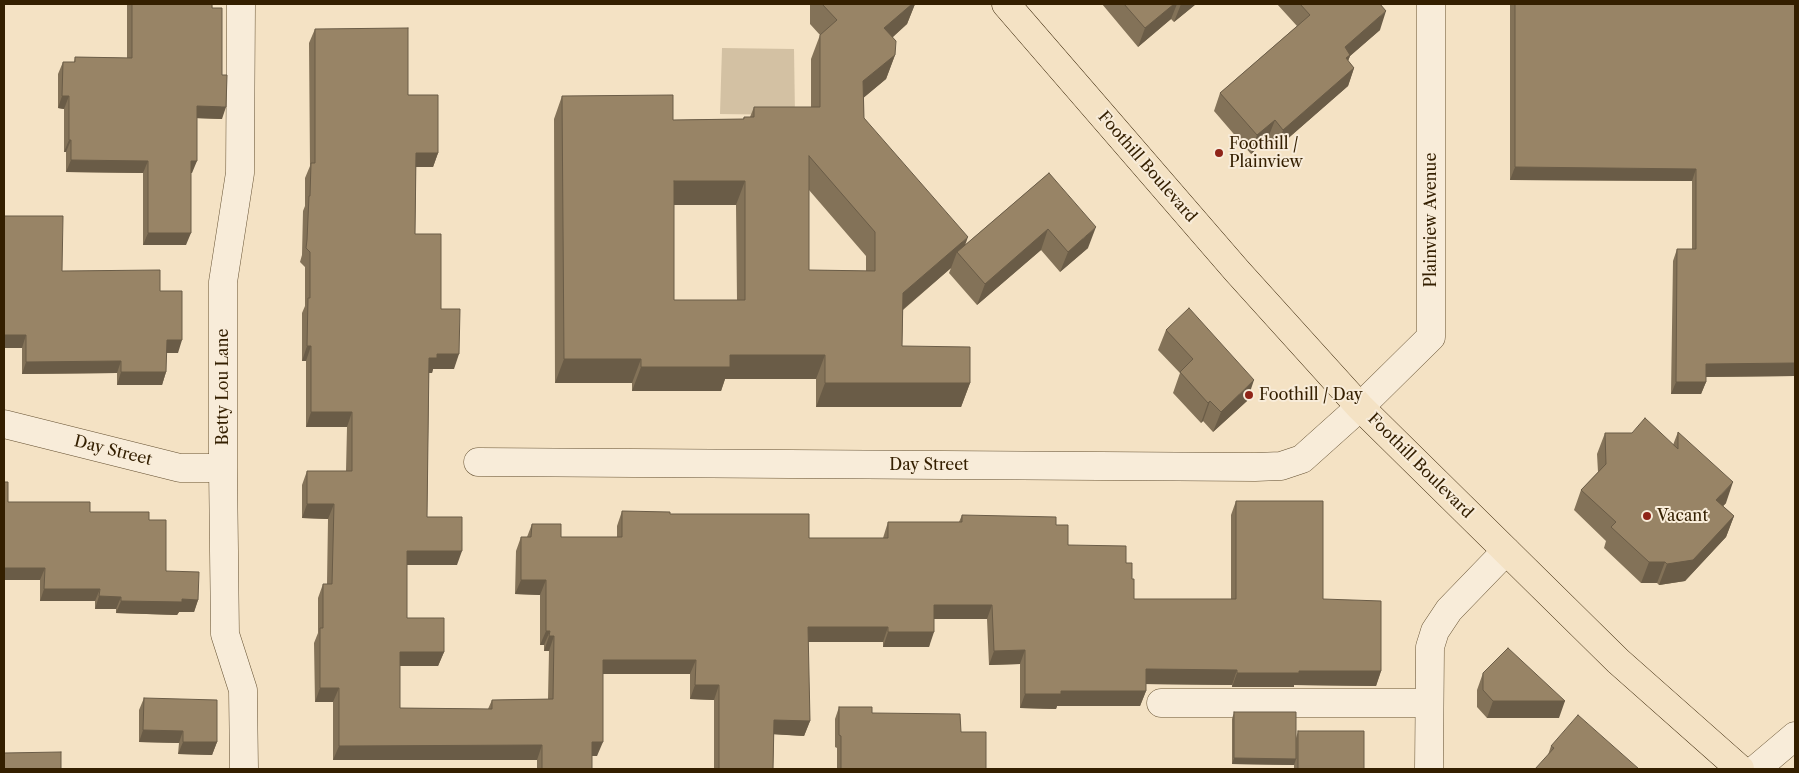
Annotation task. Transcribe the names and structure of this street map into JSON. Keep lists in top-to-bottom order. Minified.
{"streets":{"main road":["Foothill Boulevard"],"street":["Plainview Avenue","Betty Lou Lane","Day Street"]},"crossings":[["Foothill Boulevard","Plainview Avenue"],["Foothill Boulevard","Day Street"],["Plainview Avenue","Day Street"],["Betty Lou Lane","Day Street"]],"places":["Foothill / Plainview","Foothill / Day","Vacant"]}
